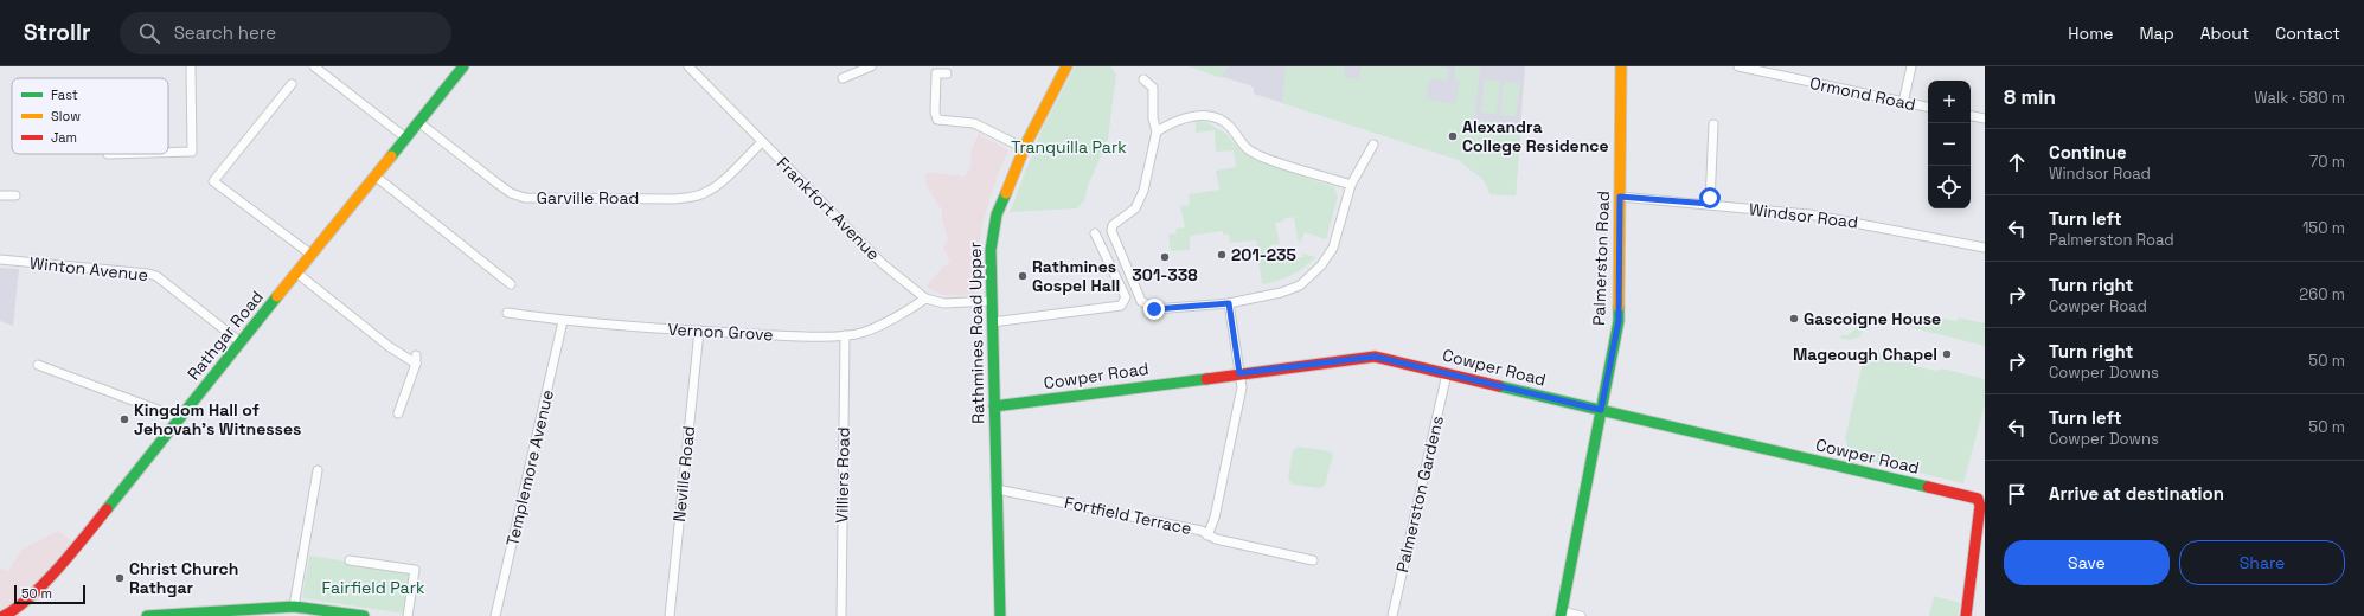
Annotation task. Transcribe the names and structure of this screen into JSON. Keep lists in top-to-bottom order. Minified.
{"streets":{"street":["Ormond Road","Garville Road","Frankfort Avenue","Windsor Road","Palmerston Road","Winton Avenue","Vernon Grove","Rathmines Road Upper","Rathgar Road","Cowper Road","Templemore Avenue","Neville Road","Villiers Road","Palmerston Gardens","Fortfield Terrace"]},"crossings":[["Garville Road","Frankfort Avenue"],["Garville Road","Rathgar Road"],["Frankfort Avenue","Vernon Grove"],["Frankfort Avenue","Rathmines Road Upper"],["Windsor Road","Palmerston Road"],["Palmerston Road","Cowper Road"],["Winton Avenue","Rathgar Road"],["Vernon Grove","Templemore Avenue"],["Vernon Grove","Neville Road"],["Vernon Grove","Villiers Road"],["Rathmines Road Upper","Cowper Road"],["Rathmines Road Upper","Fortfield Terrace"],["Cowper Road","Palmerston Gardens"]],"parks":["Tranquilla Park","Fairfield Park"],"places":["Alexandra College Residence","201-235","301-338","Rathmines Gospel Hall","Gascoigne House","Mageough Chapel","Kingdom Hall of Jehovah's Witnesses","Christ Church Rathgar"],"legend":["Fast","Slow","Jam"],"scale_bar":"50 m","page":{"header":"Strollr","search":"Search here","nav":["Home","Map","About","Contact"],"heading":["8 min","Walk · 580 m"],"map_buttons":["+","−"],"list":[["Continue","Windsor Road","70 m"],["Turn left","Palmerston Road","150 m"],["Turn right","Cowper Road","260 m"],["Turn right","Cowper Downs","50 m"],["Turn left","Cowper Downs","50 m"],"Arrive at destination"],"buttons":["Save","Share"],"scale":"50 m"}}
